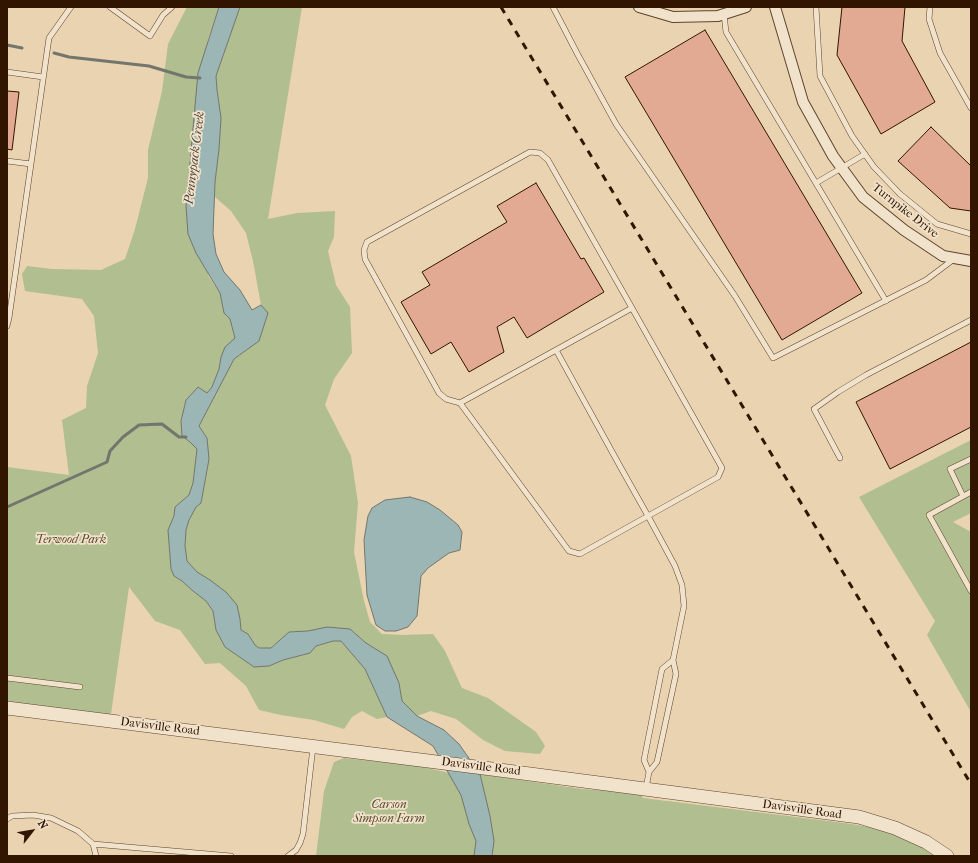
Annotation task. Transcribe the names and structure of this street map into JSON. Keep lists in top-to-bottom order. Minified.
{"streets":{"street":["Turnpike Drive","Davisville Road"]},"water":["Pennypack Creek"],"parks":["Terwood Park","Carson Simpson Farm"],"north":"top right"}
